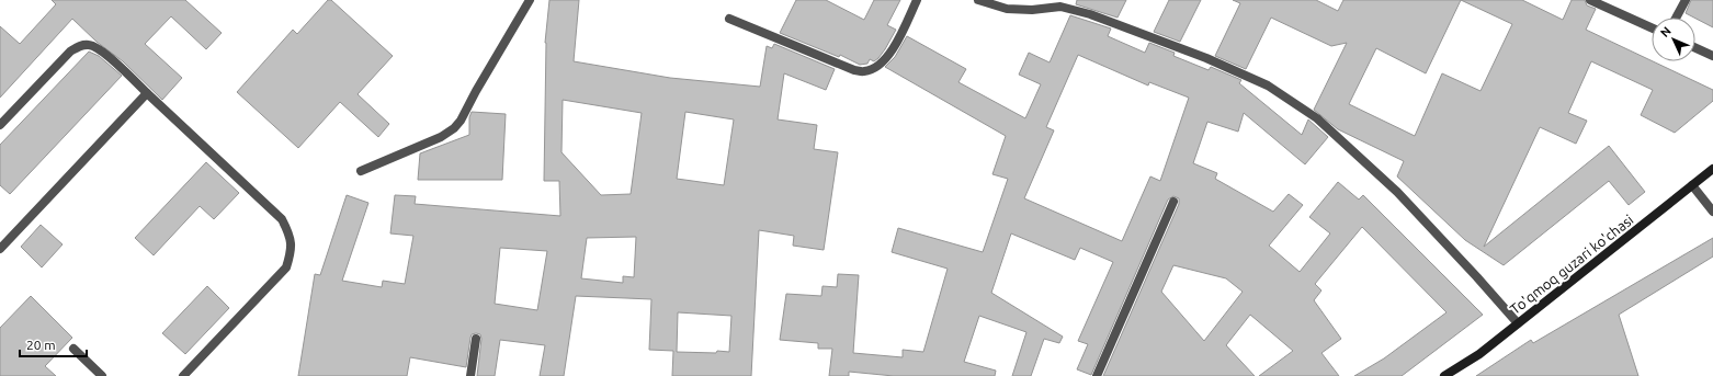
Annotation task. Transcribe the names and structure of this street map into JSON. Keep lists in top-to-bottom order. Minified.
{"streets":{"street":["To'qmoq guzari ko'chasi"]},"scale_bar":"20 m","north":"top left"}
